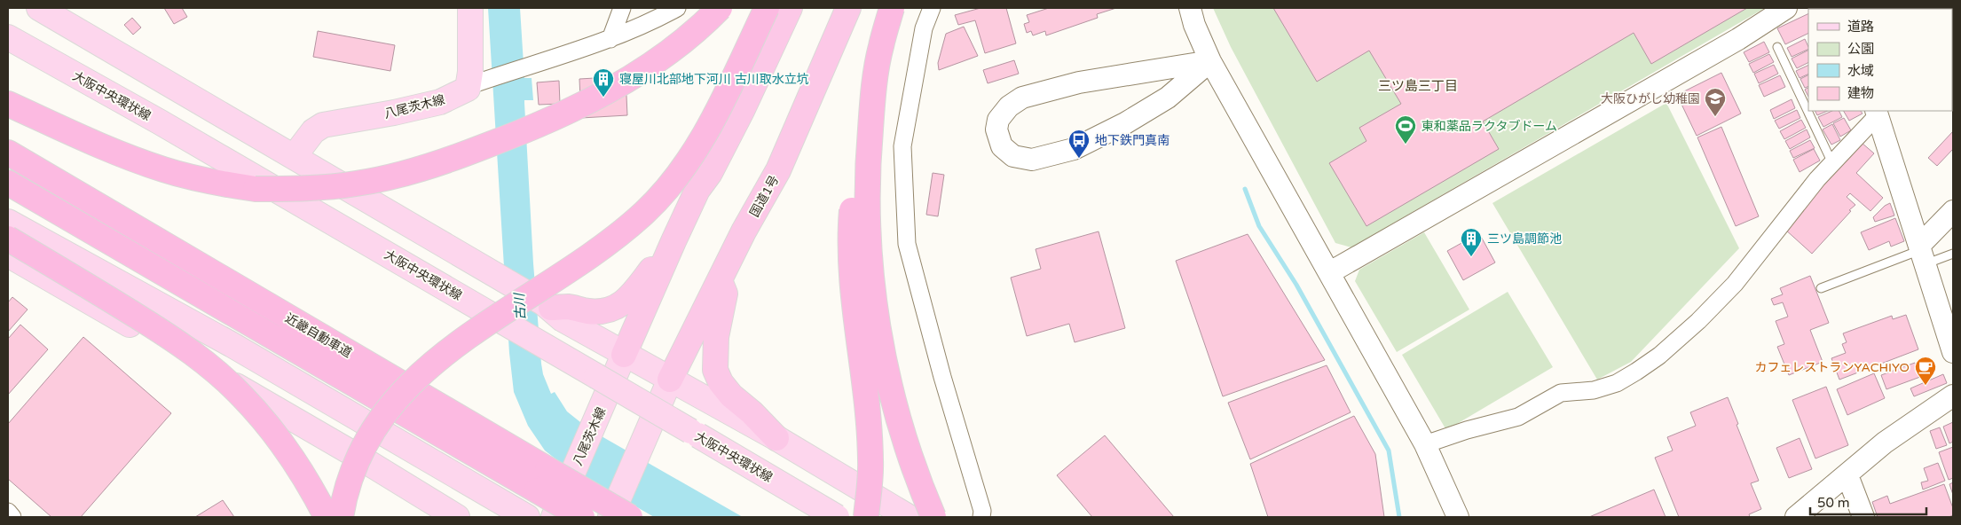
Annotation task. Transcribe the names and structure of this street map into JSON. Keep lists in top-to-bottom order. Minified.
{"streets":{"highway":["国道1号","近畿自動車道"],"main road":["大阪中央環状線","八尾茨木線"]},"districts":["三ツ島三丁目"],"water":["古川"],"places":{"building":["寝屋川北部地下河川 古川取水立坑","三ツ島調節池"],"school or university":["大阪ひがし幼稚園"],"sports":["東和薬品ラクタブドーム"],"bus stop":["地下鉄門真南"],"cafe":["カフェレストランYACHIYO"]},"legend":["道路","公園","水域","建物"],"scale_bar":"50 m"}
